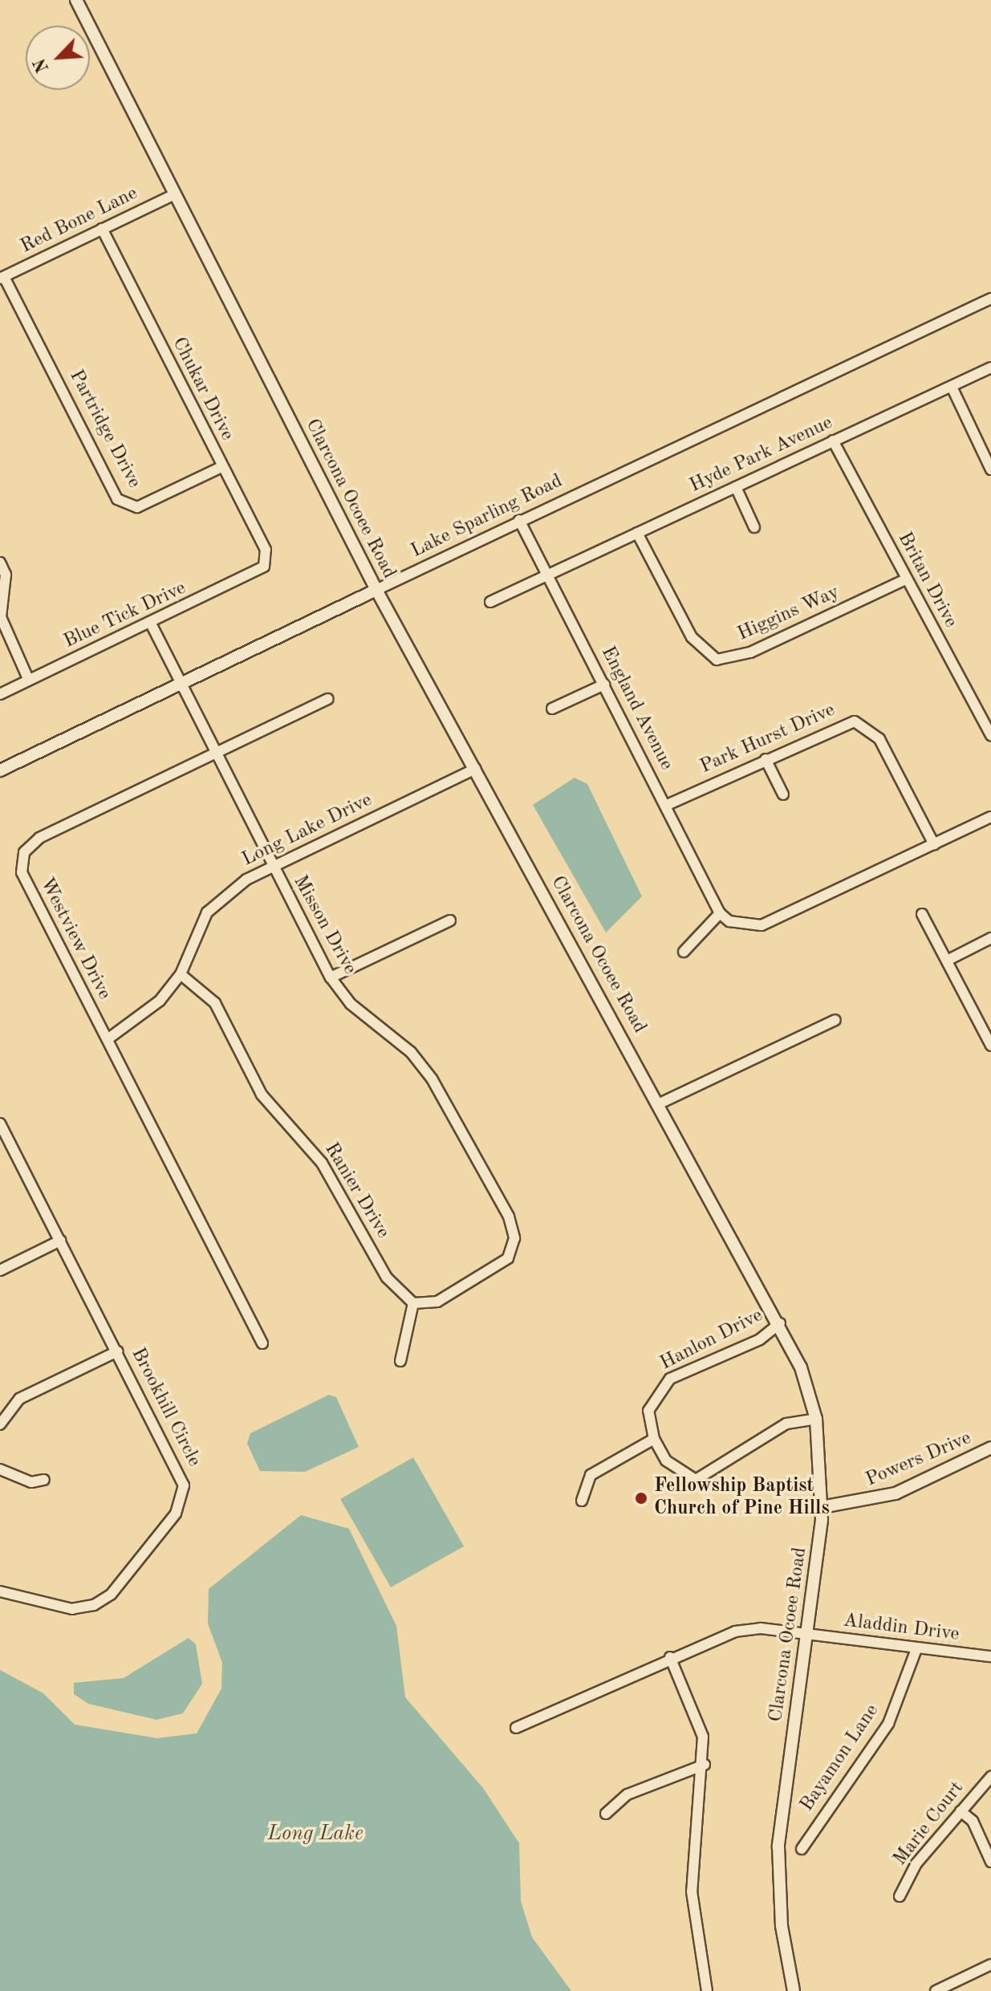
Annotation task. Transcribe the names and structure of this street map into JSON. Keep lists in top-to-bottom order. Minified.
{"streets":{"street":["Red Bone Lane","Chukar Drive","Partridge Drive","Hyde Park Avenue","Clarcona Ocoee Road","Lake Sparling Road","Britan Drive","Higgins Way","Blue Tick Drive","England Avenue","Park Hurst Drive","Long Lake Drive","Misson Drive","Westview Drive","Ranier Drive","Hanlon Drive","Brookhill Circle","Powers Drive","Aladdin Drive","Bayamon Lane","Marie Court"]},"crossings":[["Red Bone Lane","Chukar Drive"],["Red Bone Lane","Partridge Drive"],["Red Bone Lane","Clarcona Ocoee Road"],["Chukar Drive","Partridge Drive"],["Chukar Drive","Blue Tick Drive"],["Hyde Park Avenue","Britan Drive"],["Hyde Park Avenue","Higgins Way"],["Hyde Park Avenue","England Avenue"],["Clarcona Ocoee Road","Lake Sparling Road"],["Clarcona Ocoee Road","Long Lake Drive"],["Clarcona Ocoee Road","Hanlon Drive"],["Clarcona Ocoee Road","Powers Drive"],["Clarcona Ocoee Road","Aladdin Drive"],["Lake Sparling Road","England Avenue"],["Lake Sparling Road","Misson Drive"],["Britan Drive","Higgins Way"],["Blue Tick Drive","Misson Drive"],["England Avenue","Park Hurst Drive"],["Long Lake Drive","Misson Drive"],["Long Lake Drive","Westview Drive"],["Long Lake Drive","Ranier Drive"],["Misson Drive","Westview Drive"],["Misson Drive","Ranier Drive"],["Aladdin Drive","Bayamon Lane"]],"water":["Long Lake"],"places":["Fellowship Baptist Church of Pine Hills"],"north":"bottom left"}
